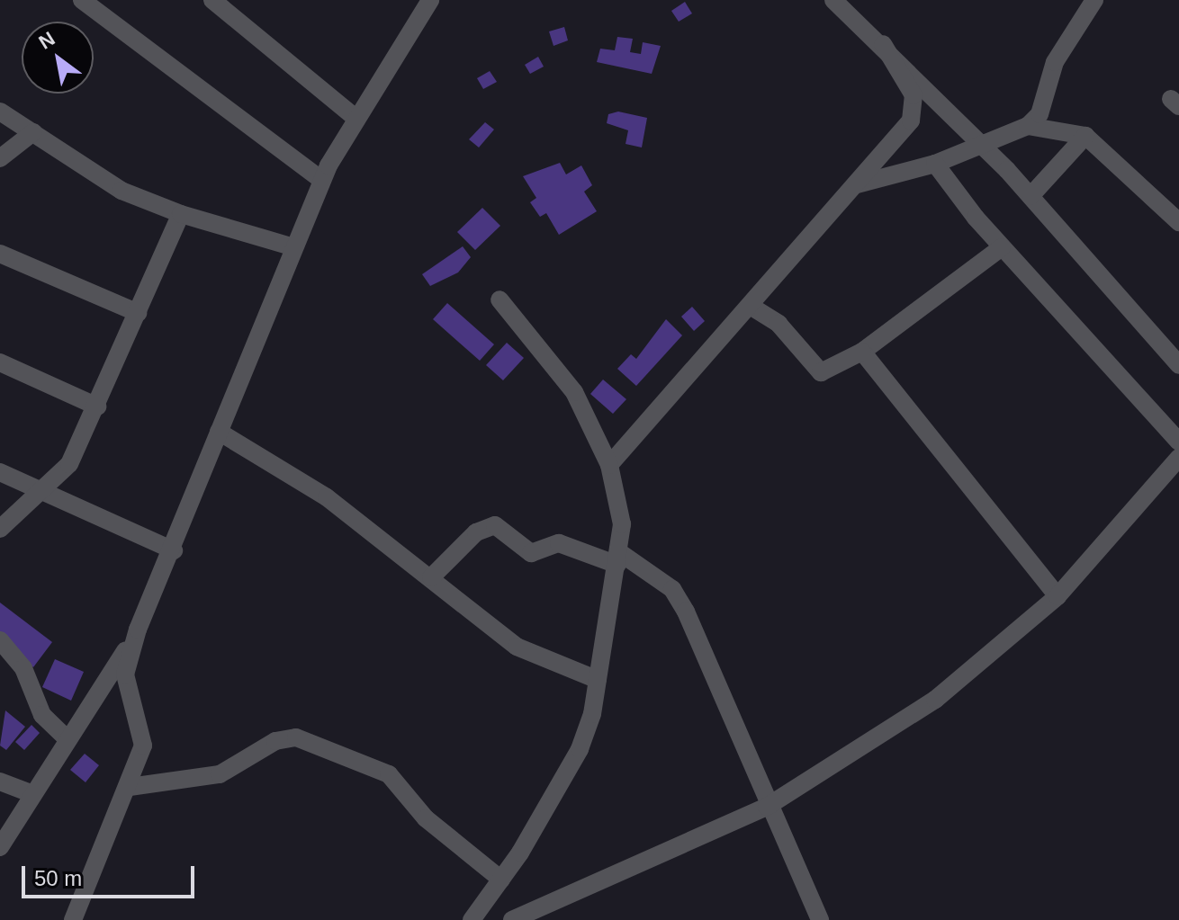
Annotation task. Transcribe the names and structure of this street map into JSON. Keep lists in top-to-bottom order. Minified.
{"scale_bar":"50 m","north":"top left"}
